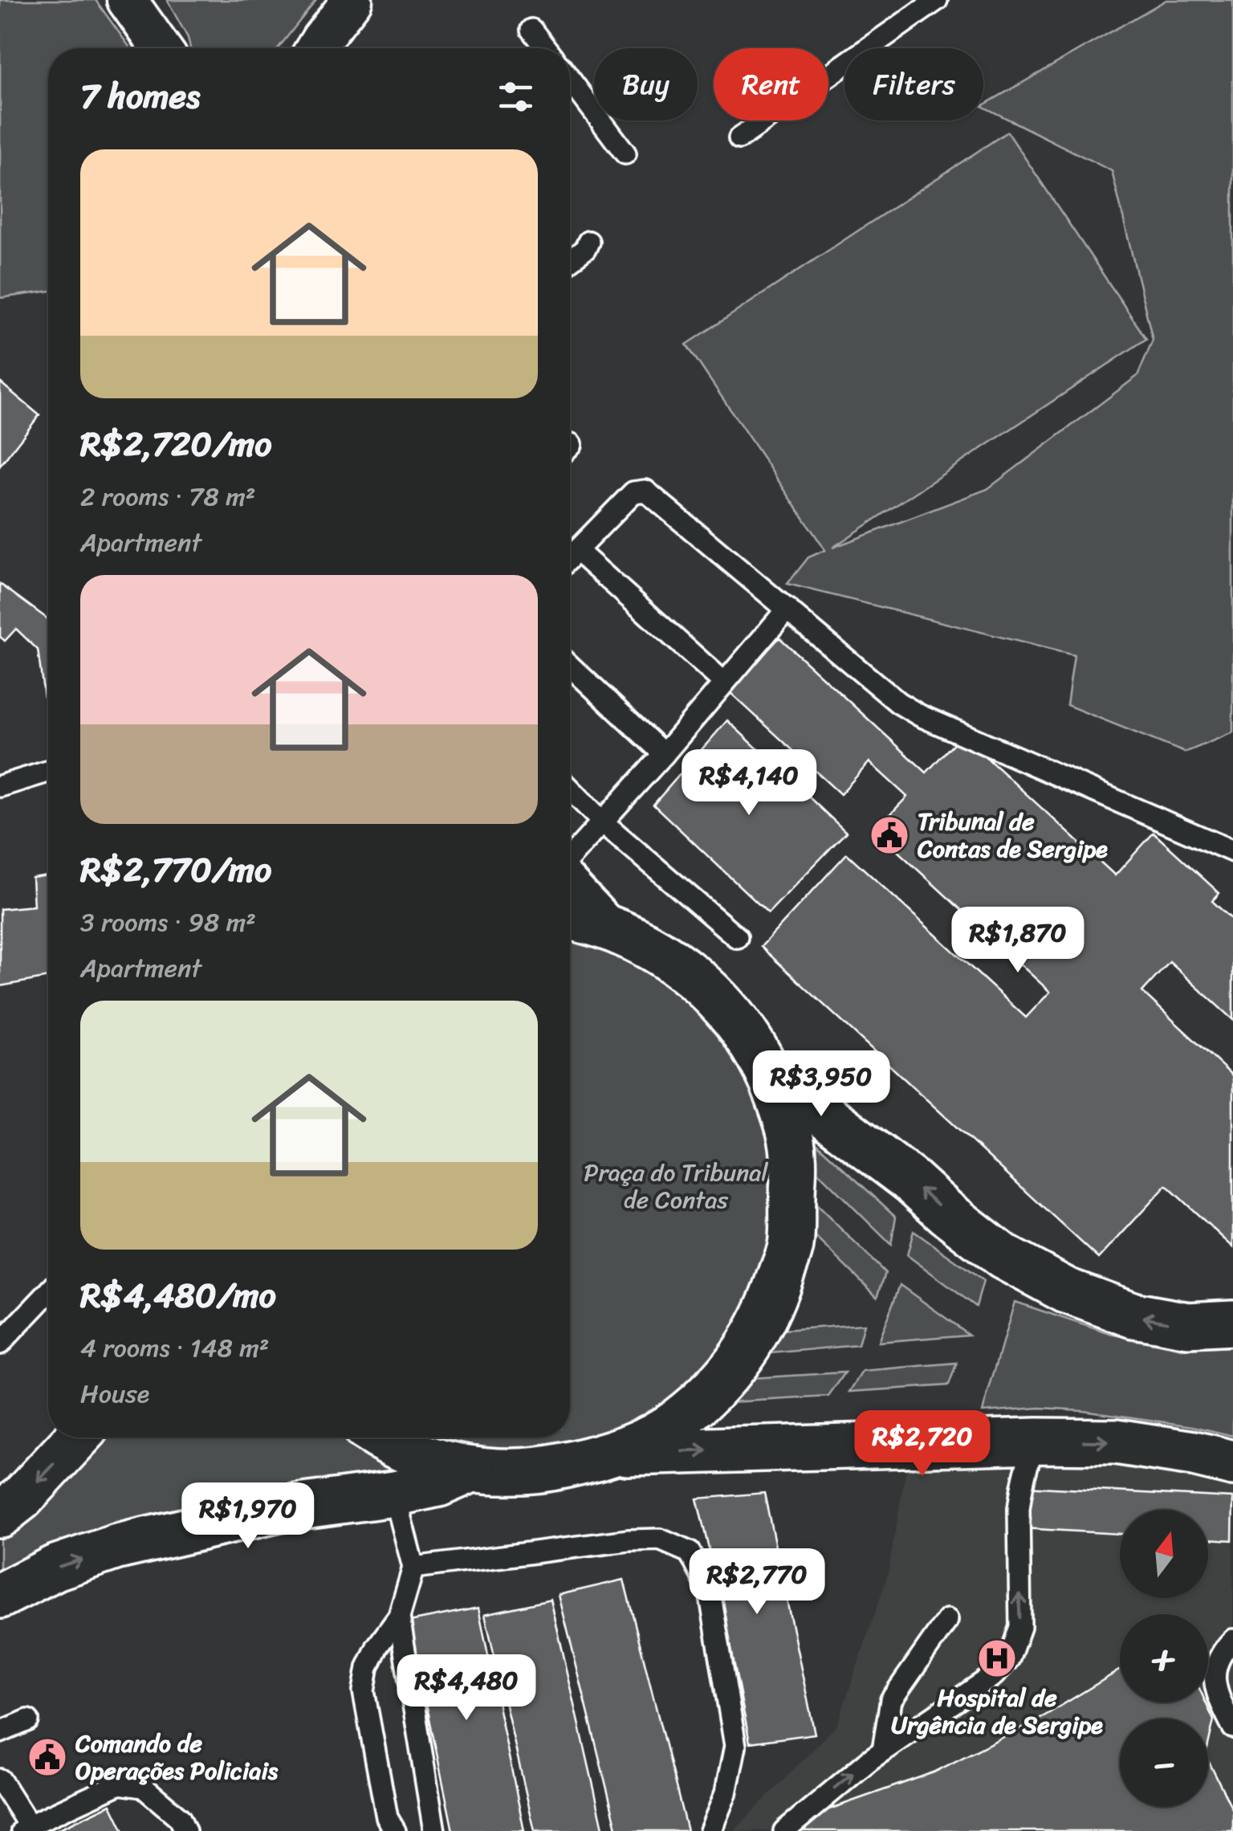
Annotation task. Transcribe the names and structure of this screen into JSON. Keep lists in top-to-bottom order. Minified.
{"parks":["Praça do Tribunal de Contas"],"places":{"public building":["Tribunal de Contas de Sergipe","Comando de Operações Policiais"],"hospital":["Hospital de Urgência de Sergipe"]},"north":"top","page":{"chip":["Buy","Rent","Filters"],"heading":"7 homes","list":[{"name":"R$2,720/mo","note":"2 rooms · 78 m² · Apartment"},{"name":"R$2,770/mo","note":"3 rooms · 98 m² · Apartment"},{"name":"R$4,480/mo","note":"4 rooms · 148 m² · House"}],"price":["R$4,140","R$1,870","R$3,950","R$2,720","R$1,970","R$2,770","R$4,480"],"map_buttons":["+","−"]}}
